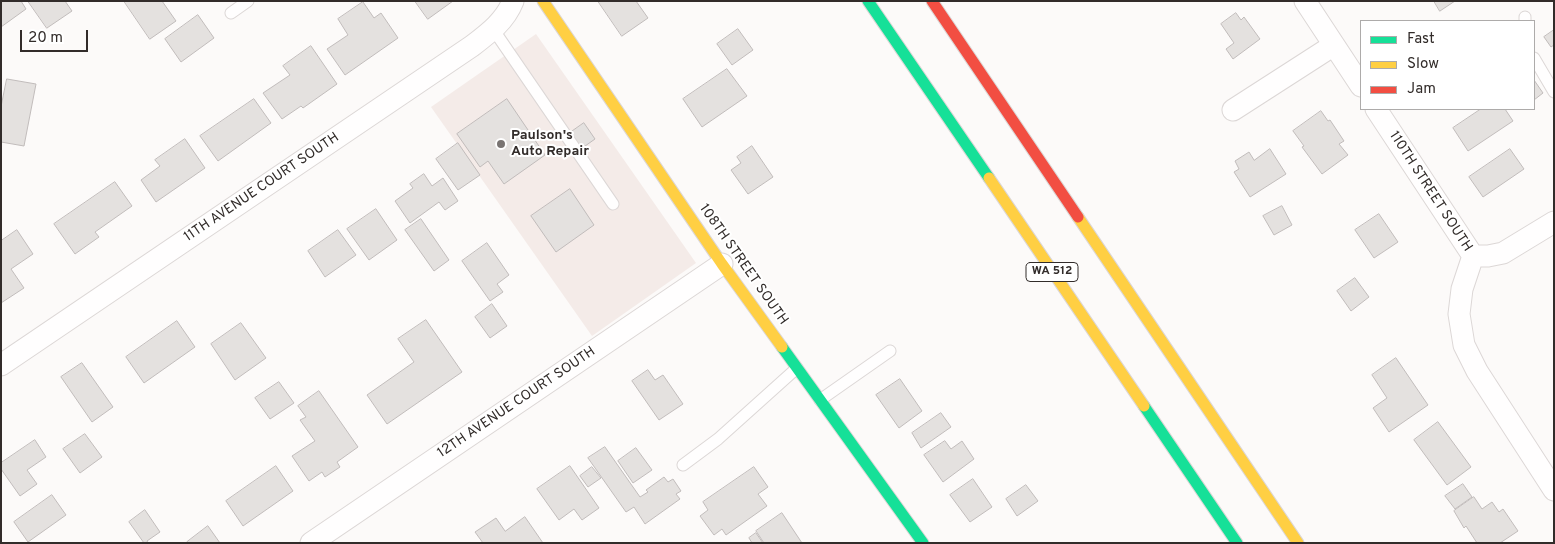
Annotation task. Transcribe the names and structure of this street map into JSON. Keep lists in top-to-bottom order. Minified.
{"streets":{"main road":["108TH STREET SOUTH","WA 512"],"street":["11TH AVENUE COURT SOUTH","110TH STREET SOUTH","12TH AVENUE COURT SOUTH"]},"crossings":[["108TH STREET SOUTH","12TH AVENUE COURT SOUTH"]],"places":["Paulson's Auto Repair"],"legend":["Fast","Slow","Jam"],"scale_bar":"20 m"}
